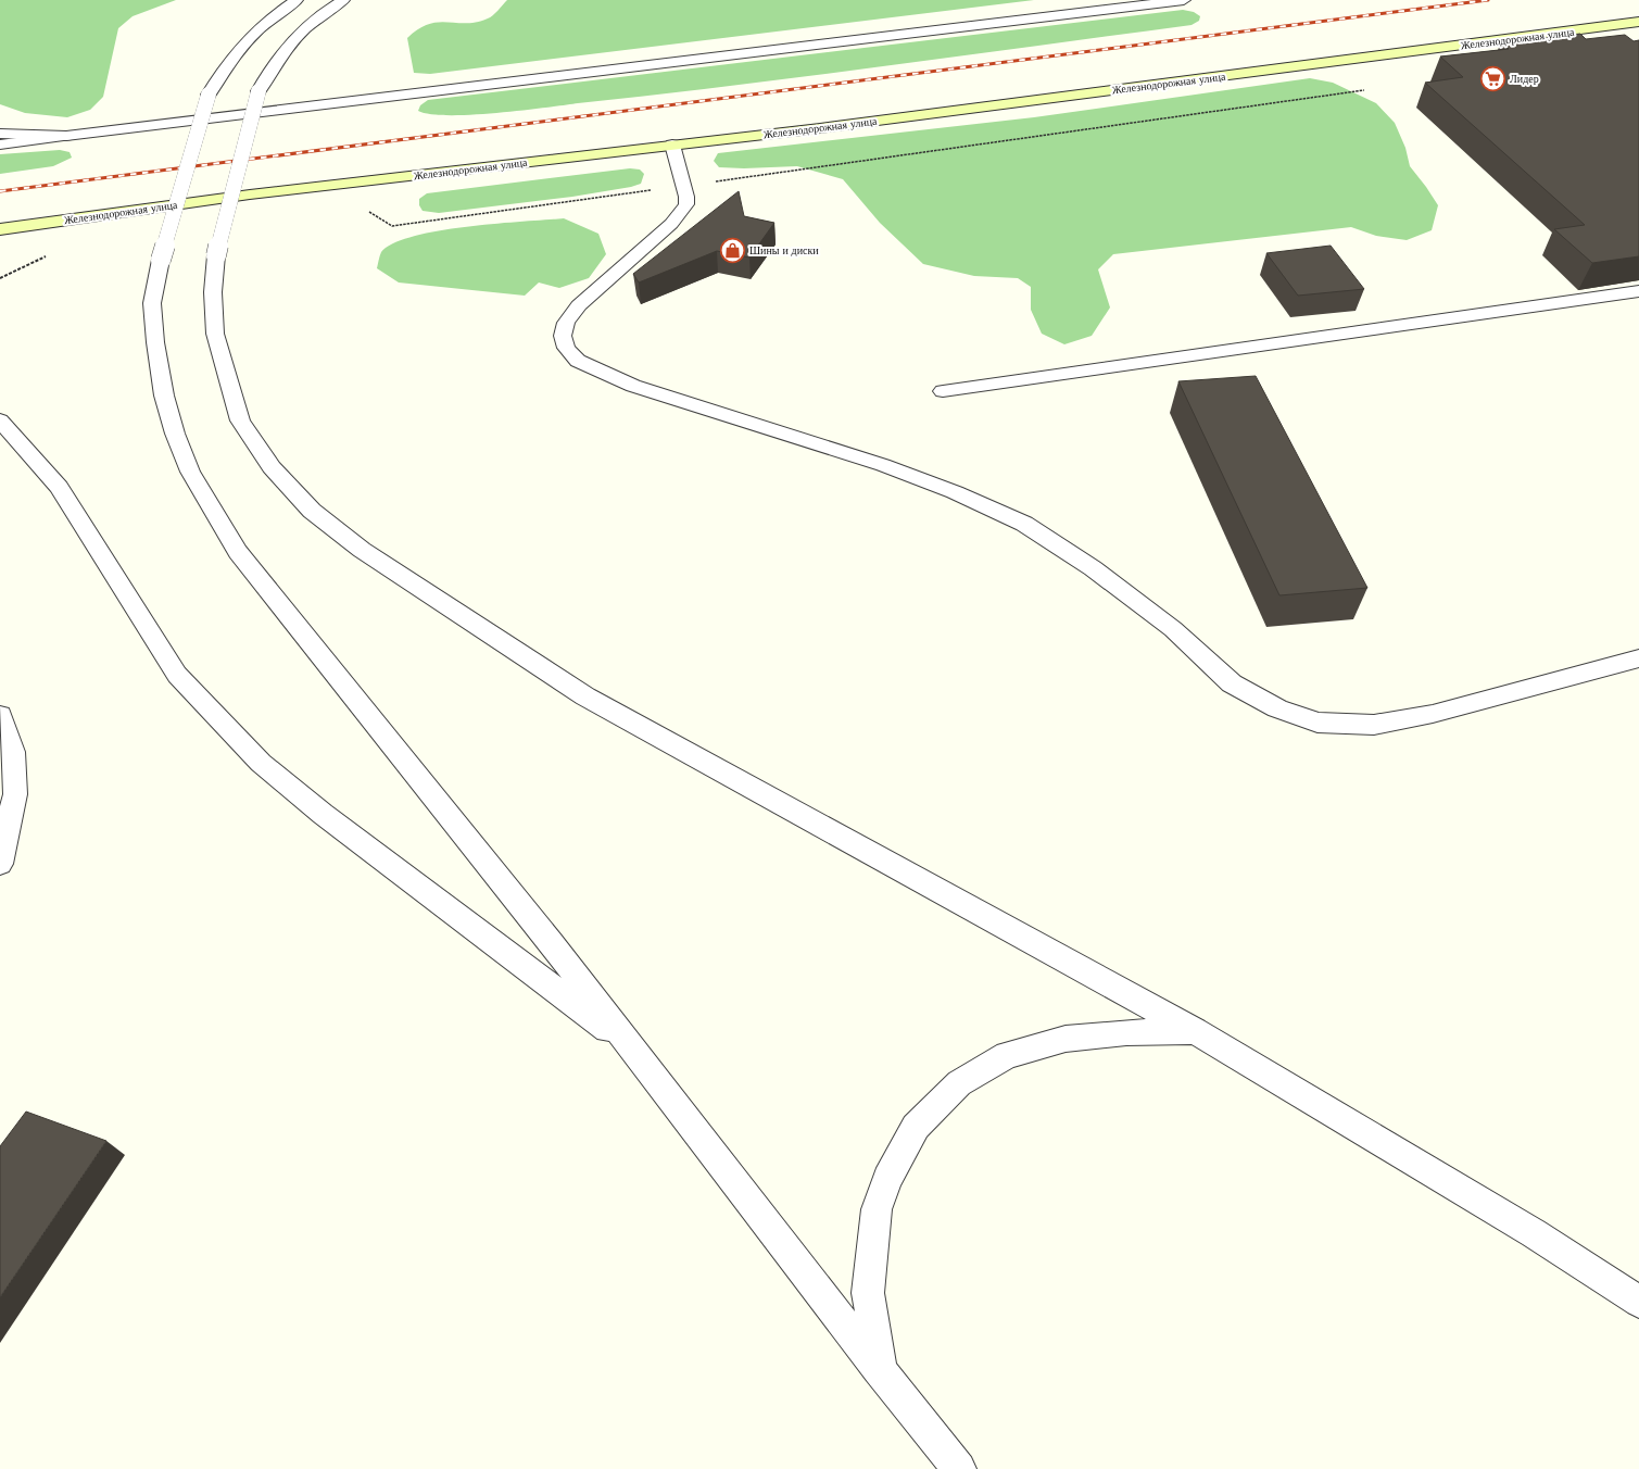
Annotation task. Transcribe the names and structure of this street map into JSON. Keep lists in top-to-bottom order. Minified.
{"streets":{"main road":["Железнодорожная улица"]},"places":{"supermarket":["Лидер"],"shop":["Шины и диски"]}}
